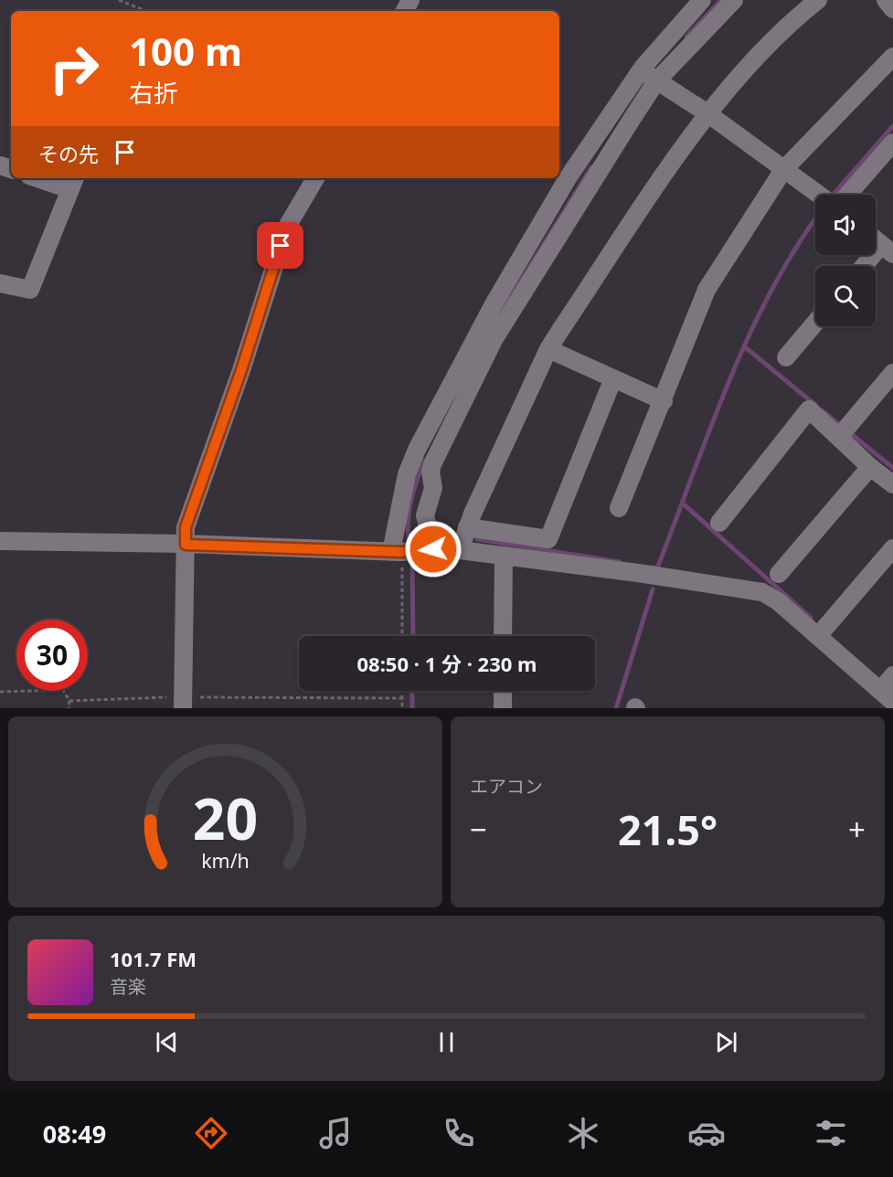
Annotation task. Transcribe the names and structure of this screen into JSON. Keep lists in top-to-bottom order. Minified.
{"page":{"turn":["100 m","右折"],"then":"その先","limit":"30","trip":"08:50 · 1 分 · 230 m","tile":"エアコン","heat":["−","21.5°","+"],"song":["101.7 FM","音楽"],"tabs":"08:49","gauge":["20","km/h"]}}
